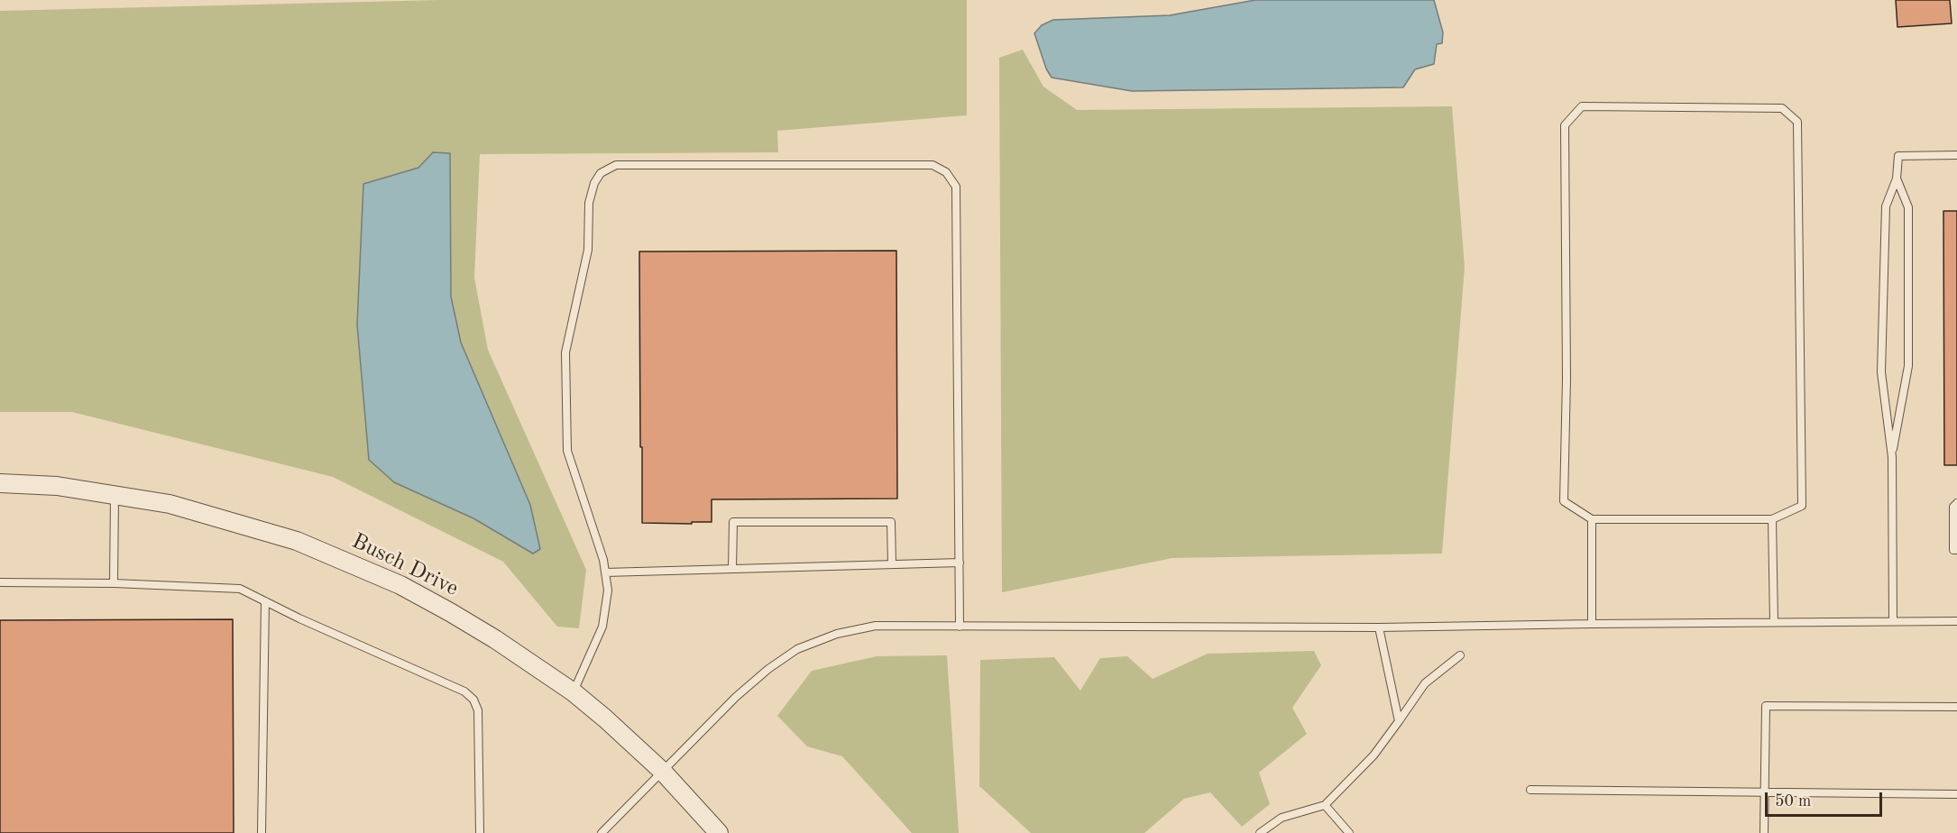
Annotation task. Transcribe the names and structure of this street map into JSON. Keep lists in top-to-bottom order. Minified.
{"streets":{"street":["Busch Drive"]},"scale_bar":"50 m"}
